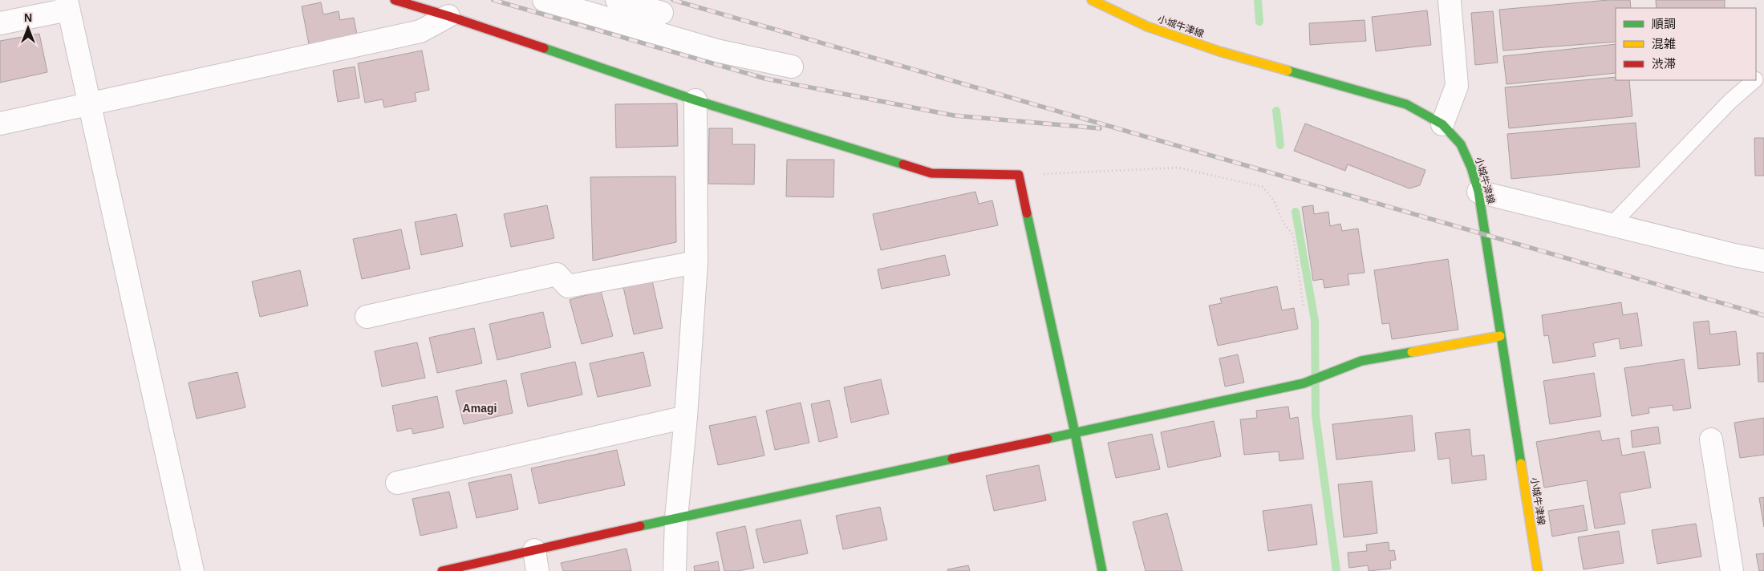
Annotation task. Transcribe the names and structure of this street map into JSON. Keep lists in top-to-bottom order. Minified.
{"streets":{"street":["小城牛津線"]},"districts":["Amagi"],"legend":["順調","混雑","渋滞"],"north":"top"}
